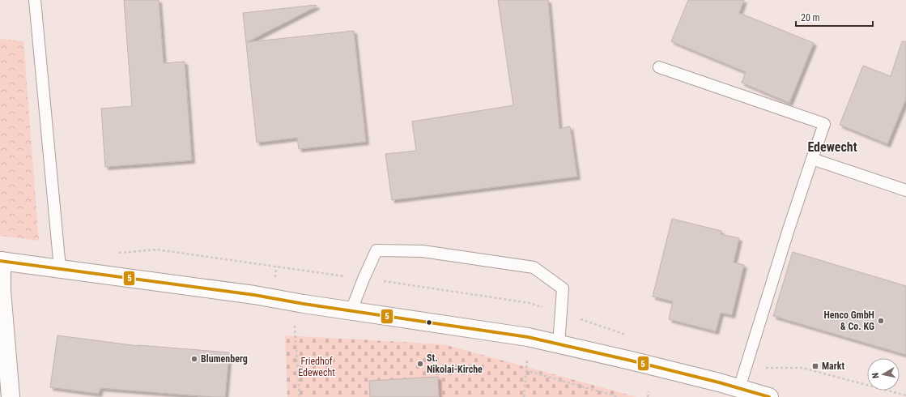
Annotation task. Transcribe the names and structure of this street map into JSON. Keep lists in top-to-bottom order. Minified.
{"districts":["Edewecht"],"parks":["Friedhof Edewecht"],"places":{"other":["Henco GmbH & Co. KG","Blumenberg","St. Nikolai-Kirche"],"transit":["Markt"]},"lines":["transit line 5"],"scale_bar":"20 m","north":"left"}
